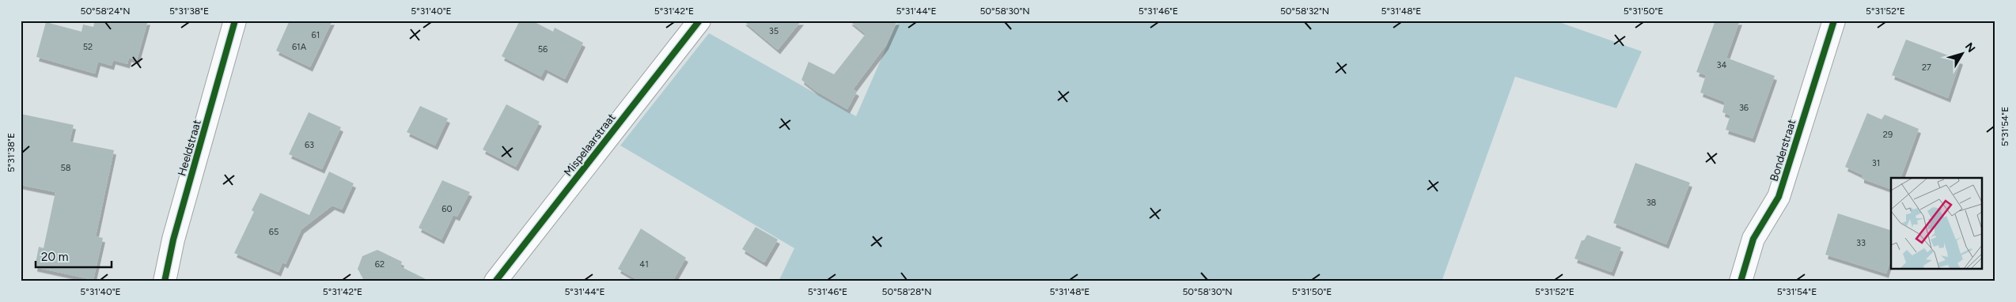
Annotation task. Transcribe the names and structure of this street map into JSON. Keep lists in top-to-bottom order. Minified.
{"streets":{"street":["Mispelaarstraat","Heeldstraat","Bonderstraat"]},"house_numbers":["35","61","52","61A","56","34","27","36","29","63","31","58","38","60","65","33","62","41"],"scale_bar":"20 m","north":"top right","coordinates":["50°58'24\"N","5°31'38\"E","5°31'40\"E","5°31'42\"E","5°31'44\"E","50°58'30\"N","5°31'46\"E","50°58'32\"N","5°31'48\"E","5°31'50\"E","5°31'52\"E","5°31'54\"E","50°58'28\"N"]}
